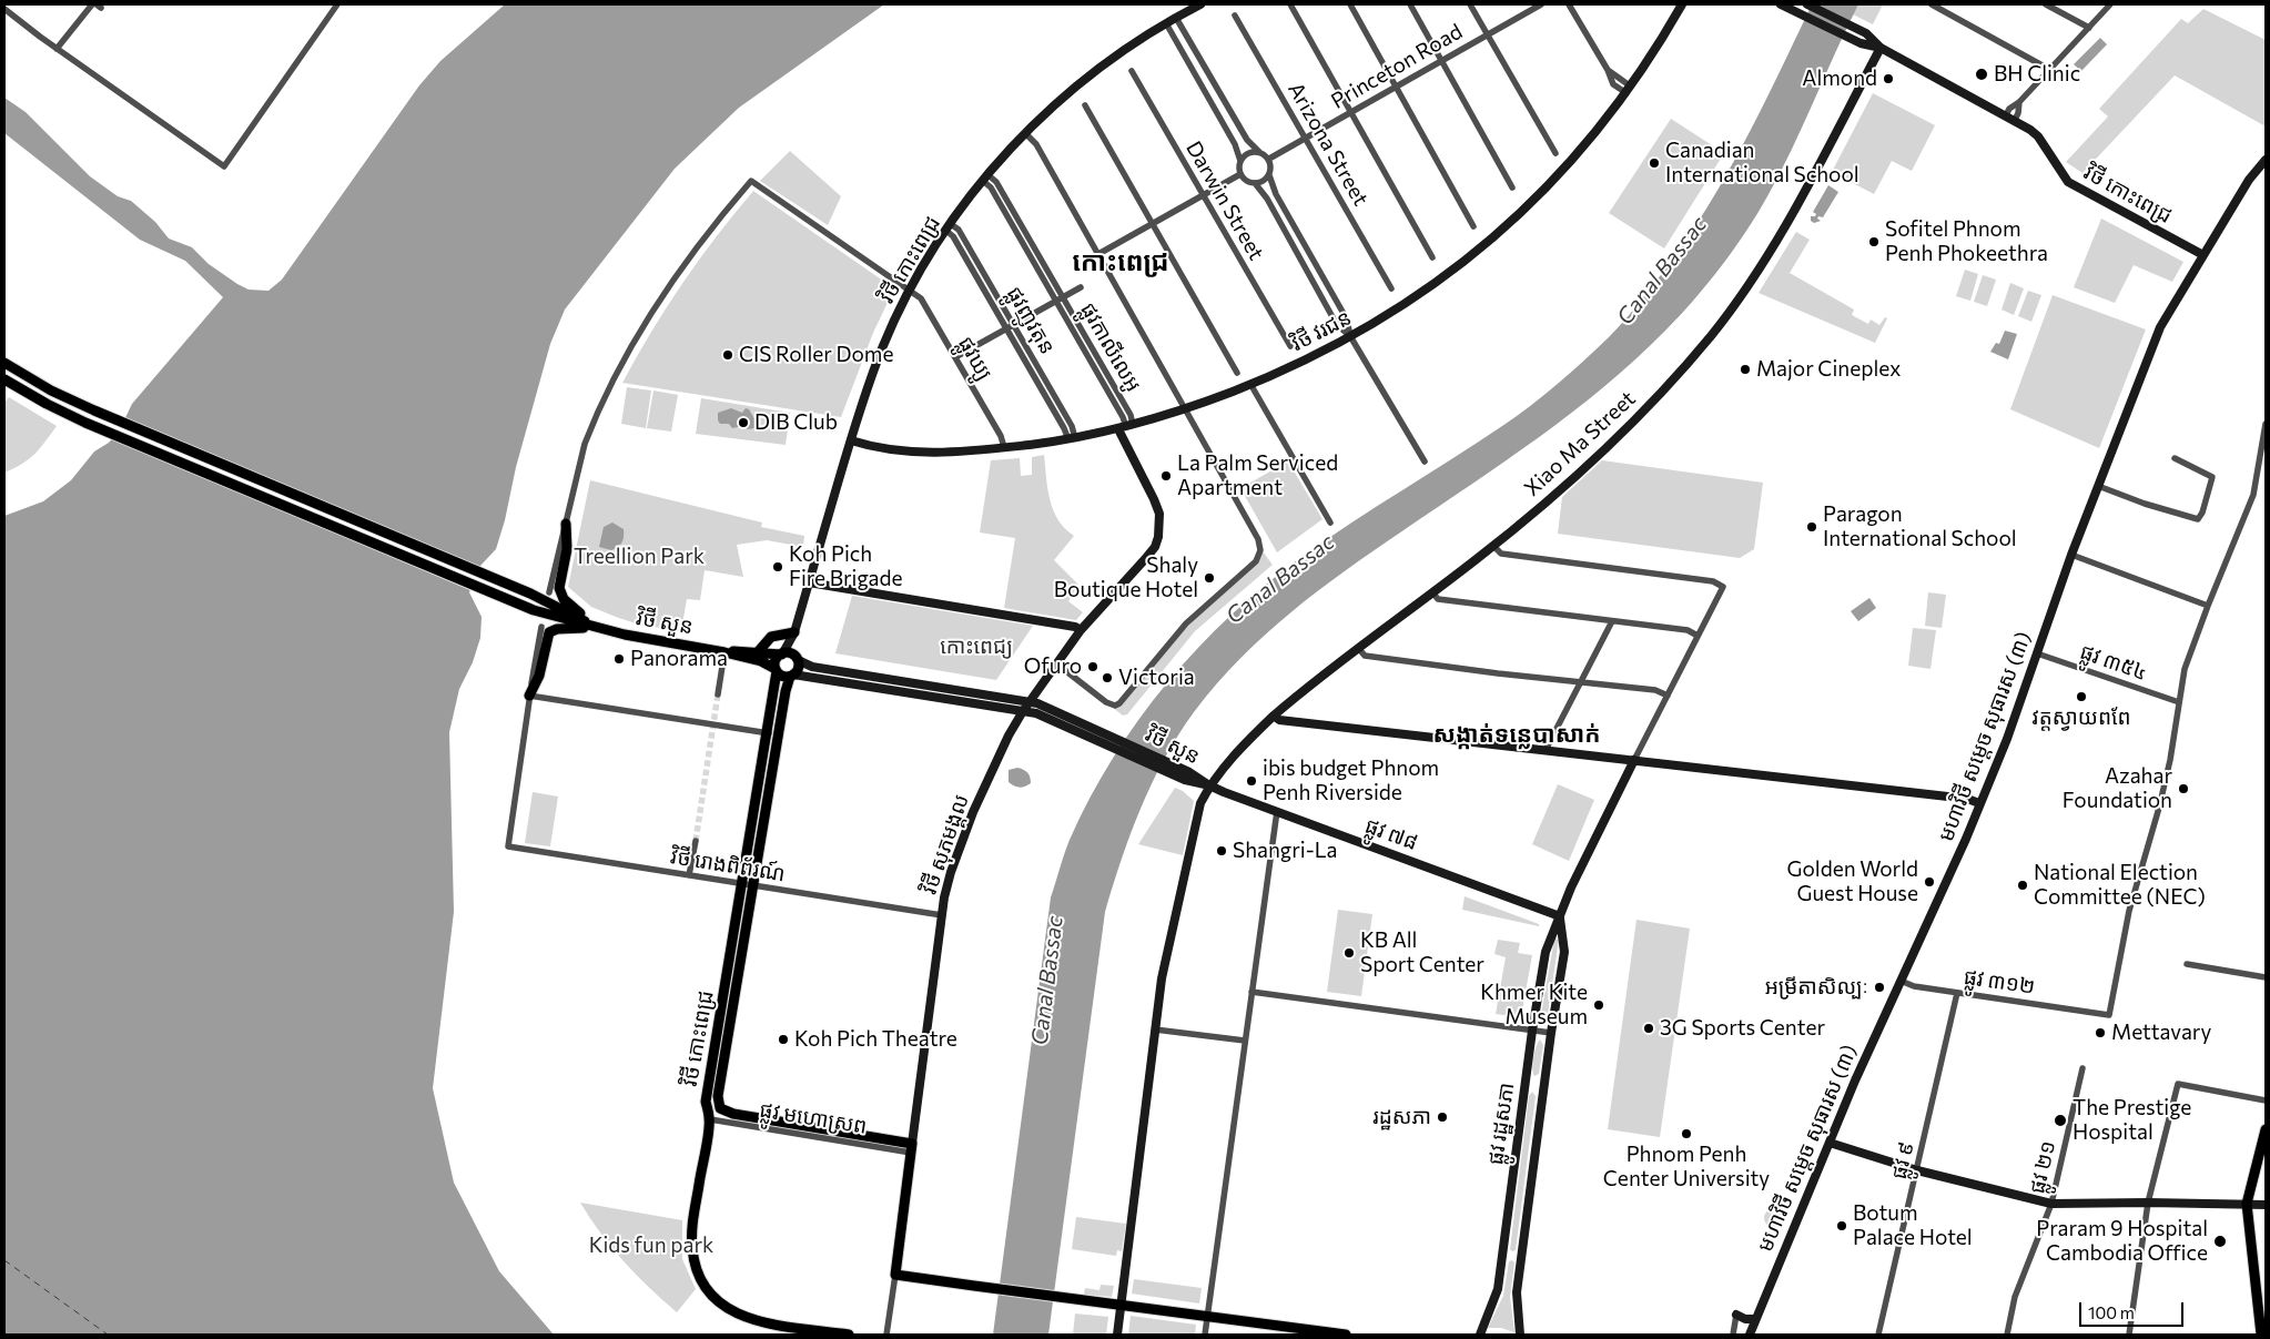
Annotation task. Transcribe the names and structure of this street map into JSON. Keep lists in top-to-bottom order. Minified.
{"streets":{"main road":["វិថី កោះពេជ្រ","វិថី វរជន","Xiao Ma Street","វិថី សួន","មហាវិថី សម្តេច សុធារស (៣)","ផ្លូវ ៧៨","វិថី សុភមង្គល","ផ្លូវ មហោស្រព","ផ្លូវ រដ្ឋសភា"],"street":["Princeton Road","Arizona Street","Darwin Street","ផ្លូវញូវតុន","ផ្លូវកាលីលេអូ","ផ្លូវឃ្យូ","ផ្លូវ ៣៥៤","វិថី រោងពិព័រណ៍","ផ្លូវ ៣១២","ផ្លូវ ៩","ផ្លូវ ២១"]},"crossings":[["Princeton Road","Arizona Street"],["វិថី កោះពេជ្រ","ផ្លូវញូវតុន"],["វិថី កោះពេជ្រ","វិថី វរជន"],["វិថី កោះពេជ្រ","ផ្លូវកាលីលេអូ"],["វិថី កោះពេជ្រ","ផ្លូវឃ្យូ"],["វិថី កោះពេជ្រ","Xiao Ma Street"],["វិថី កោះពេជ្រ","វិថី សួន"],["វិថី កោះពេជ្រ","មហាវិថី សម្តេច សុធារស (៣)"],["វិថី កោះពេជ្រ","វិថី រោងពិព័រណ៍"],["វិថី កោះពេជ្រ","ផ្លូវ មហោស្រព"],["ផ្លូវញូវតុន","វិថី វរជន"],["វិថី វរជន","ផ្លូវកាលីលេអូ"],["វិថី វរជន","ផ្លូវឃ្យូ"],["វិថី វរជន","វិថី សុភមង្គល"],["ផ្លូវកាលីលេអូ","វិថី សុភមង្គល"],["Xiao Ma Street","វិថី សួន"],["Xiao Ma Street","ផ្លូវ ៧៨"],["វិថី សួន","ផ្លូវ ៧៨"],["វិថី សួន","វិថី សុភមង្គល"],["ផ្លូវ ៣៥៤","មហាវិថី សម្តេច សុធារស (៣)"],["ផ្លូវ ៣៥៤","ផ្លូវ ៣១២"],["មហាវិថី សម្តេច សុធារស (៣)","ផ្លូវ ៣១២"],["ផ្លូវ ៧៨","ផ្លូវ រដ្ឋសភា"],["វិថី សុភមង្គល","វិថី រោងពិព័រណ៍"],["វិថី សុភមង្គល","ផ្លូវ មហោស្រព"],["ផ្លូវ ៣១២","ផ្លូវ ៩"]],"districts":["កោះពេជ្រ","សង្កាត់ទន្លេបាសាក់"],"water":["Canal Bassac"],"parks":["Treellion Park","កោះពេជ្យ","Kids fun park"],"places":["BH Clinic","Almond","Canadian International School","Sofitel Phnom Penh Phokeethra","CIS Roller Dome","Major Cineplex","DIB Club","La Palm Serviced Apartment","Paragon International School","Koh Pich Fire Brigade","Shaly Boutique Hotel","Panorama","Ofuro","Victoria","វត្តស្វាយពពែ","ibis budget Phnom Penh Riverside","Azahar Foundation","Shangri-La","Golden World Guest House","National Election Committee (NEC)","KB All Sport Center","អម្រីតាសិល្បៈ","Khmer Kite Museum","3G Sports Center","Mettavary","Koh Pich Theatre","រដ្ឋសភា","The Prestige Hospital","Phnom Penh Center University","Botum Palace Hotel","Praram 9 Hospital Cambodia Office"],"scale_bar":"100 m"}
